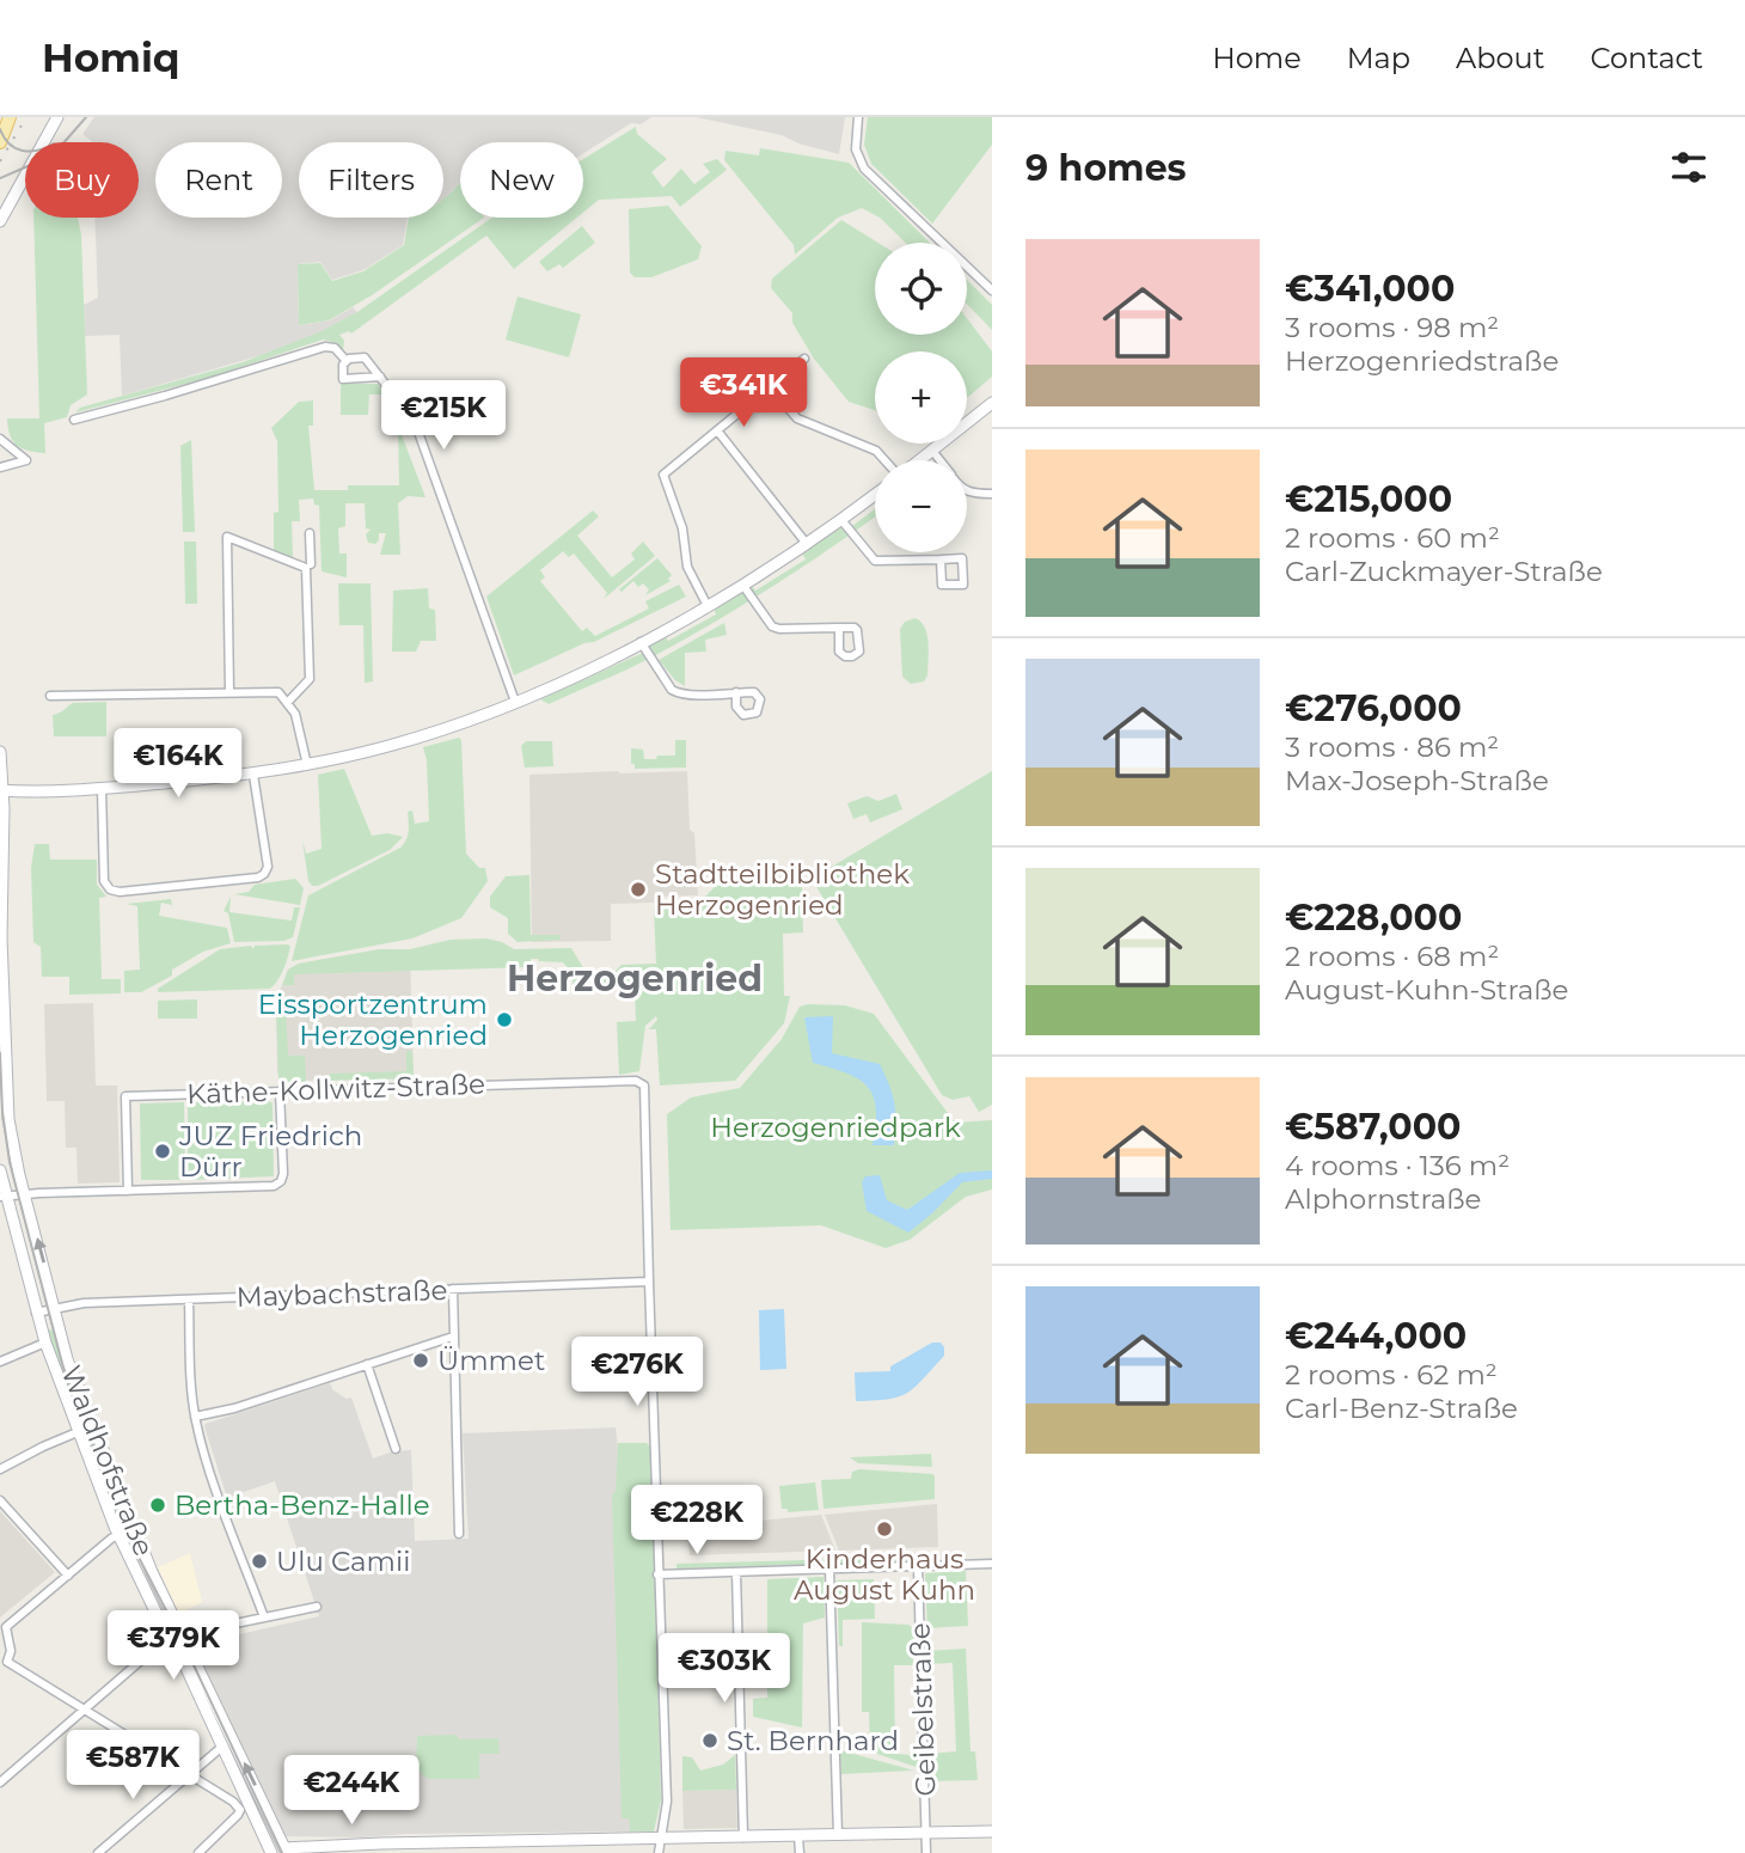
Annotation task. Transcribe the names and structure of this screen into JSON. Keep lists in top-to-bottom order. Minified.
{"streets":{"street":["Käthe-Kollwitz-Straße","Maybachstraße","Waldhofstraße","Geibelstraße"]},"crossings":[["Käthe-Kollwitz-Straße","Maybachstraße"],["Maybachstraße","Waldhofstraße"]],"districts":["Herzogenried"],"parks":["Herzogenriedpark"],"places":["Stadtteilbibliothek Herzogenried","Eissportzentrum Herzogenried","JUZ Friedrich Dürr","Ümmet","Bertha-Benz-Halle","Kinderhaus August Kuhn","Ulu Camii","St. Bernhard"],"page":{"header":"Homiq","nav":["Home","Map","About","Contact"],"heading":"9 homes","chip":["Buy","Rent","Filters","New"],"list":[{"name":"€341,000","note":"3 rooms · 98 m² · Herzogenriedstraße"},{"name":"€215,000","note":"2 rooms · 60 m² · Carl-Zuckmayer-Straße"},{"name":"€276,000","note":"3 rooms · 86 m² · Max-Joseph-Straße"},{"name":"€228,000","note":"2 rooms · 68 m² · August-Kuhn-Straße"},{"name":"€587,000","note":"4 rooms · 136 m² · Alphornstraße"},{"name":"€244,000","note":"2 rooms · 62 m² · Carl-Benz-Straße"}],"map_buttons":["+","−"],"price":["€341K","€215K","€164K","€276K","€228K","€379K","€303K","€587K","€244K"]}}
